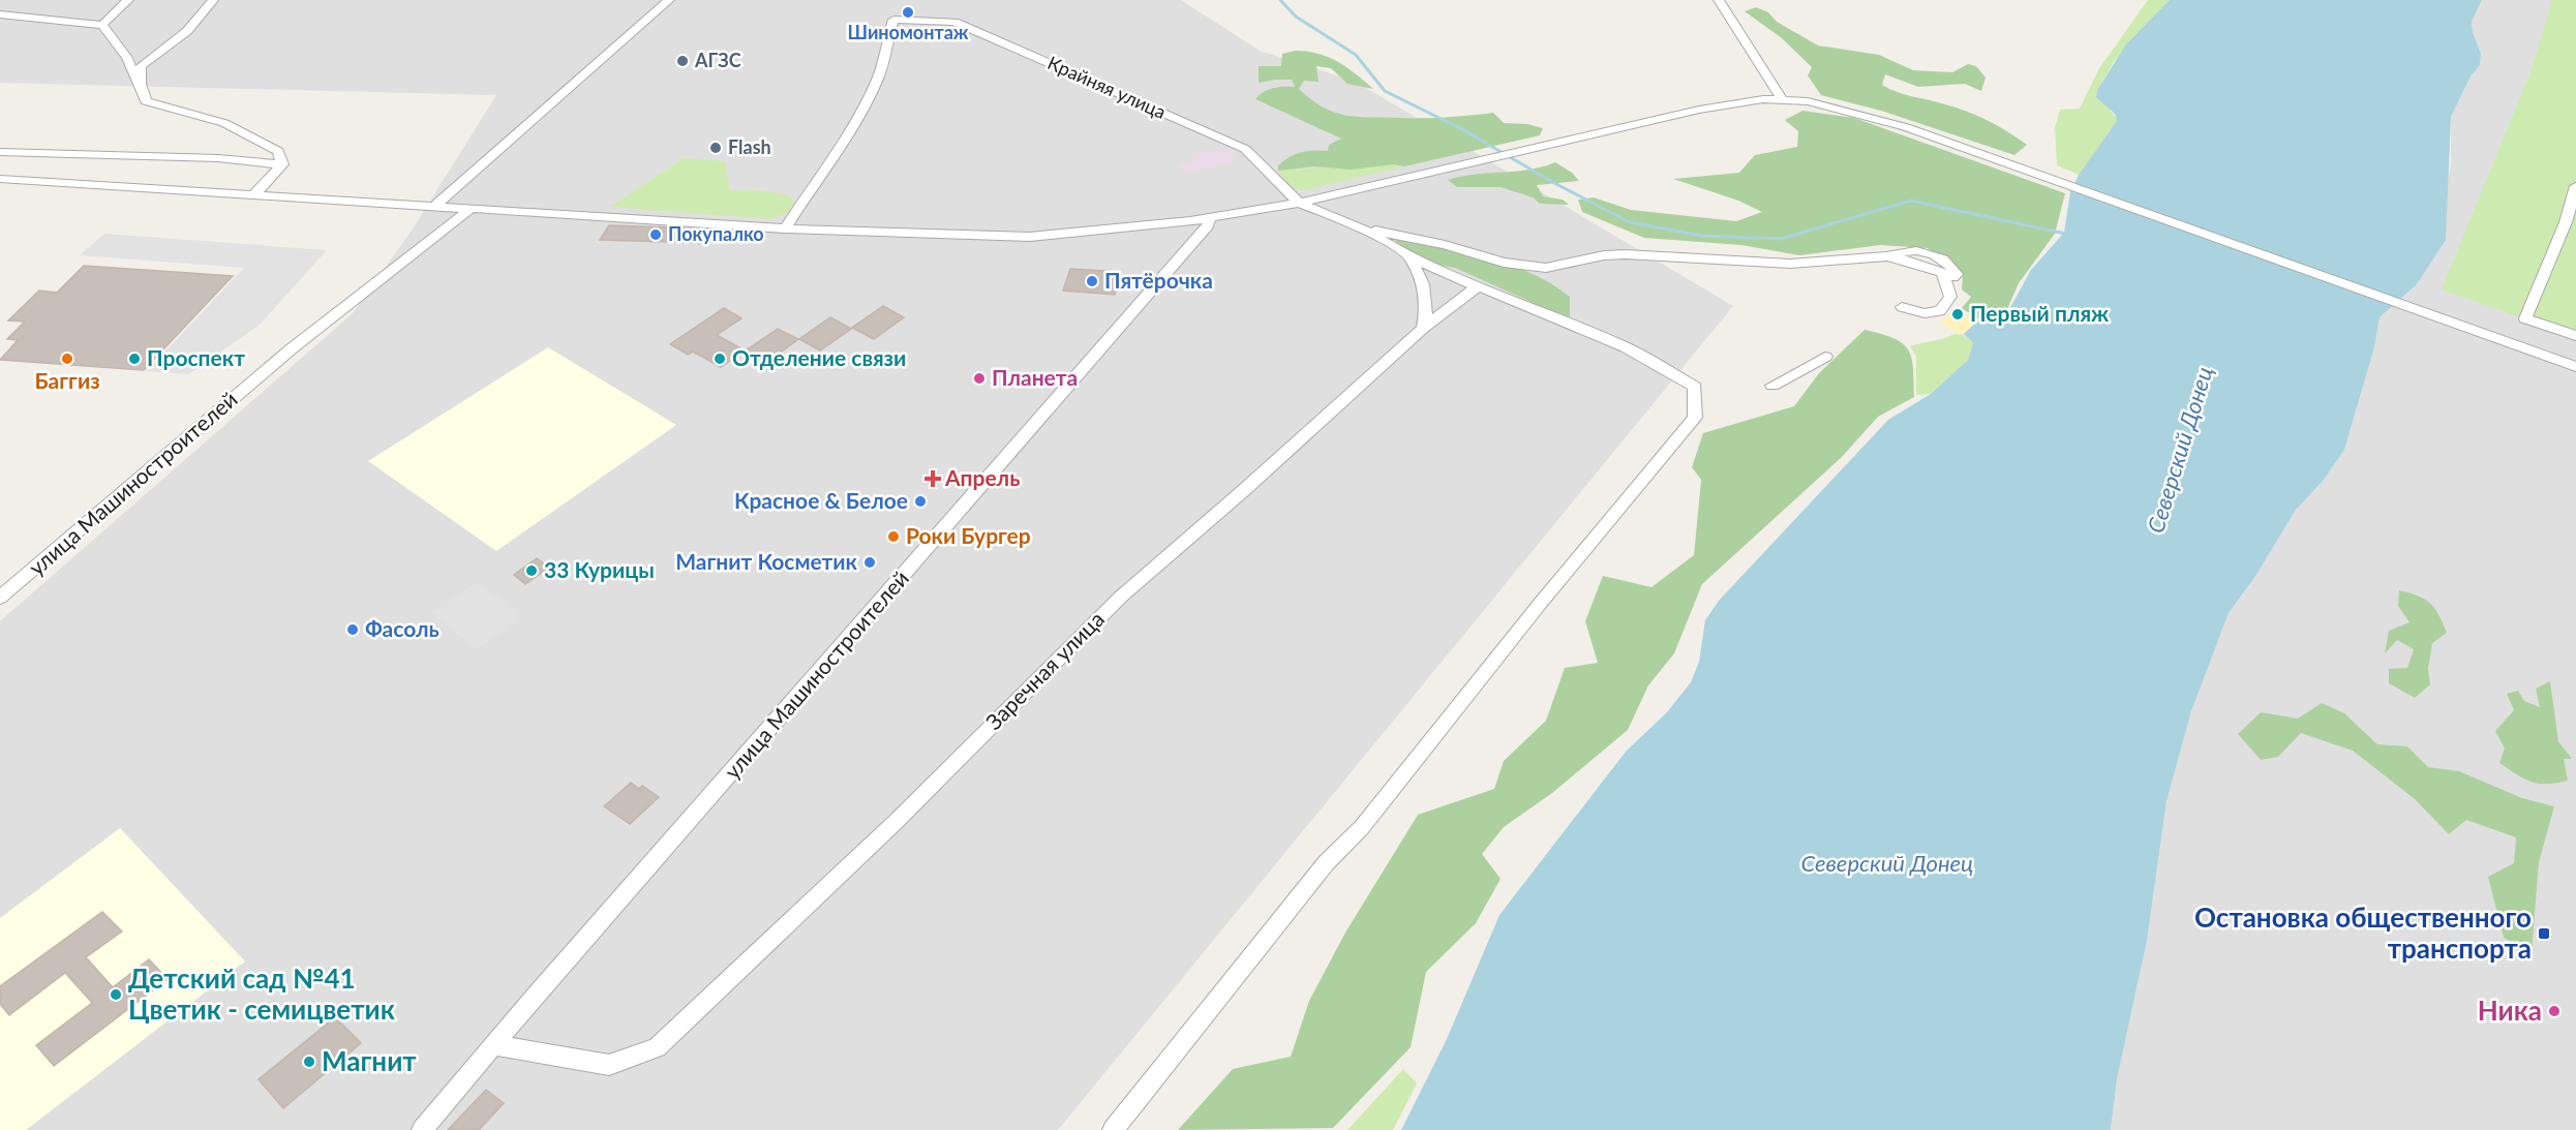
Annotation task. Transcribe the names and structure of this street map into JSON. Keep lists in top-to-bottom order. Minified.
{"streets":{"street":["Крайняя улица","улица Машиностроителей","Заречная улица"]},"crossings":[["улица Машиностроителей","Заречная улица"]],"water":["Северский Донец"],"places":{"other":["Шиномонтаж","АГЗС","Flash","Покупалко","Пятёрочка","Первый пляж","Баггиз","Проспект","Отделение связи","Планета","Красное & Белое","Роки Бургер","Магнит Косметик","33 Курицы","Фасоль","Детский сад №41 Цветик - семицветик","Ника","Магнит"],"health":["Апрель"],"transit":["Остановка общественного транспорта"]}}
